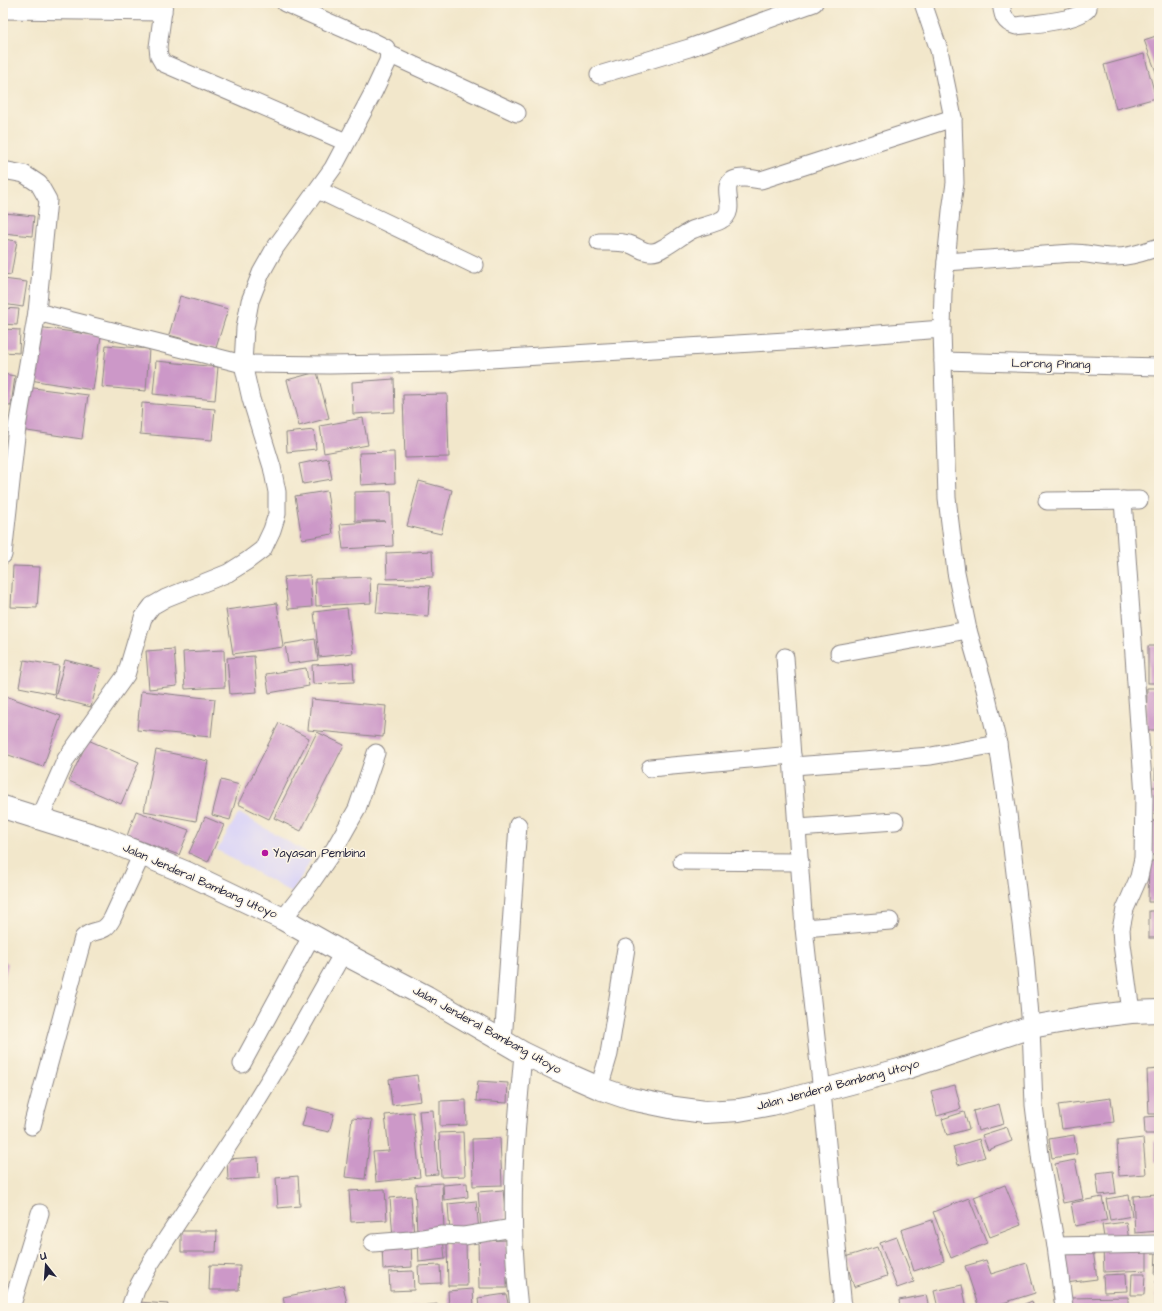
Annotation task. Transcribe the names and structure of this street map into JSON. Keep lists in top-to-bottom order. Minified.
{"streets":{"street":["Lorong Pinang","Jalan Jenderal Bambang Utoyo"]},"places":["Yayasan Pembina"],"north":"top"}
